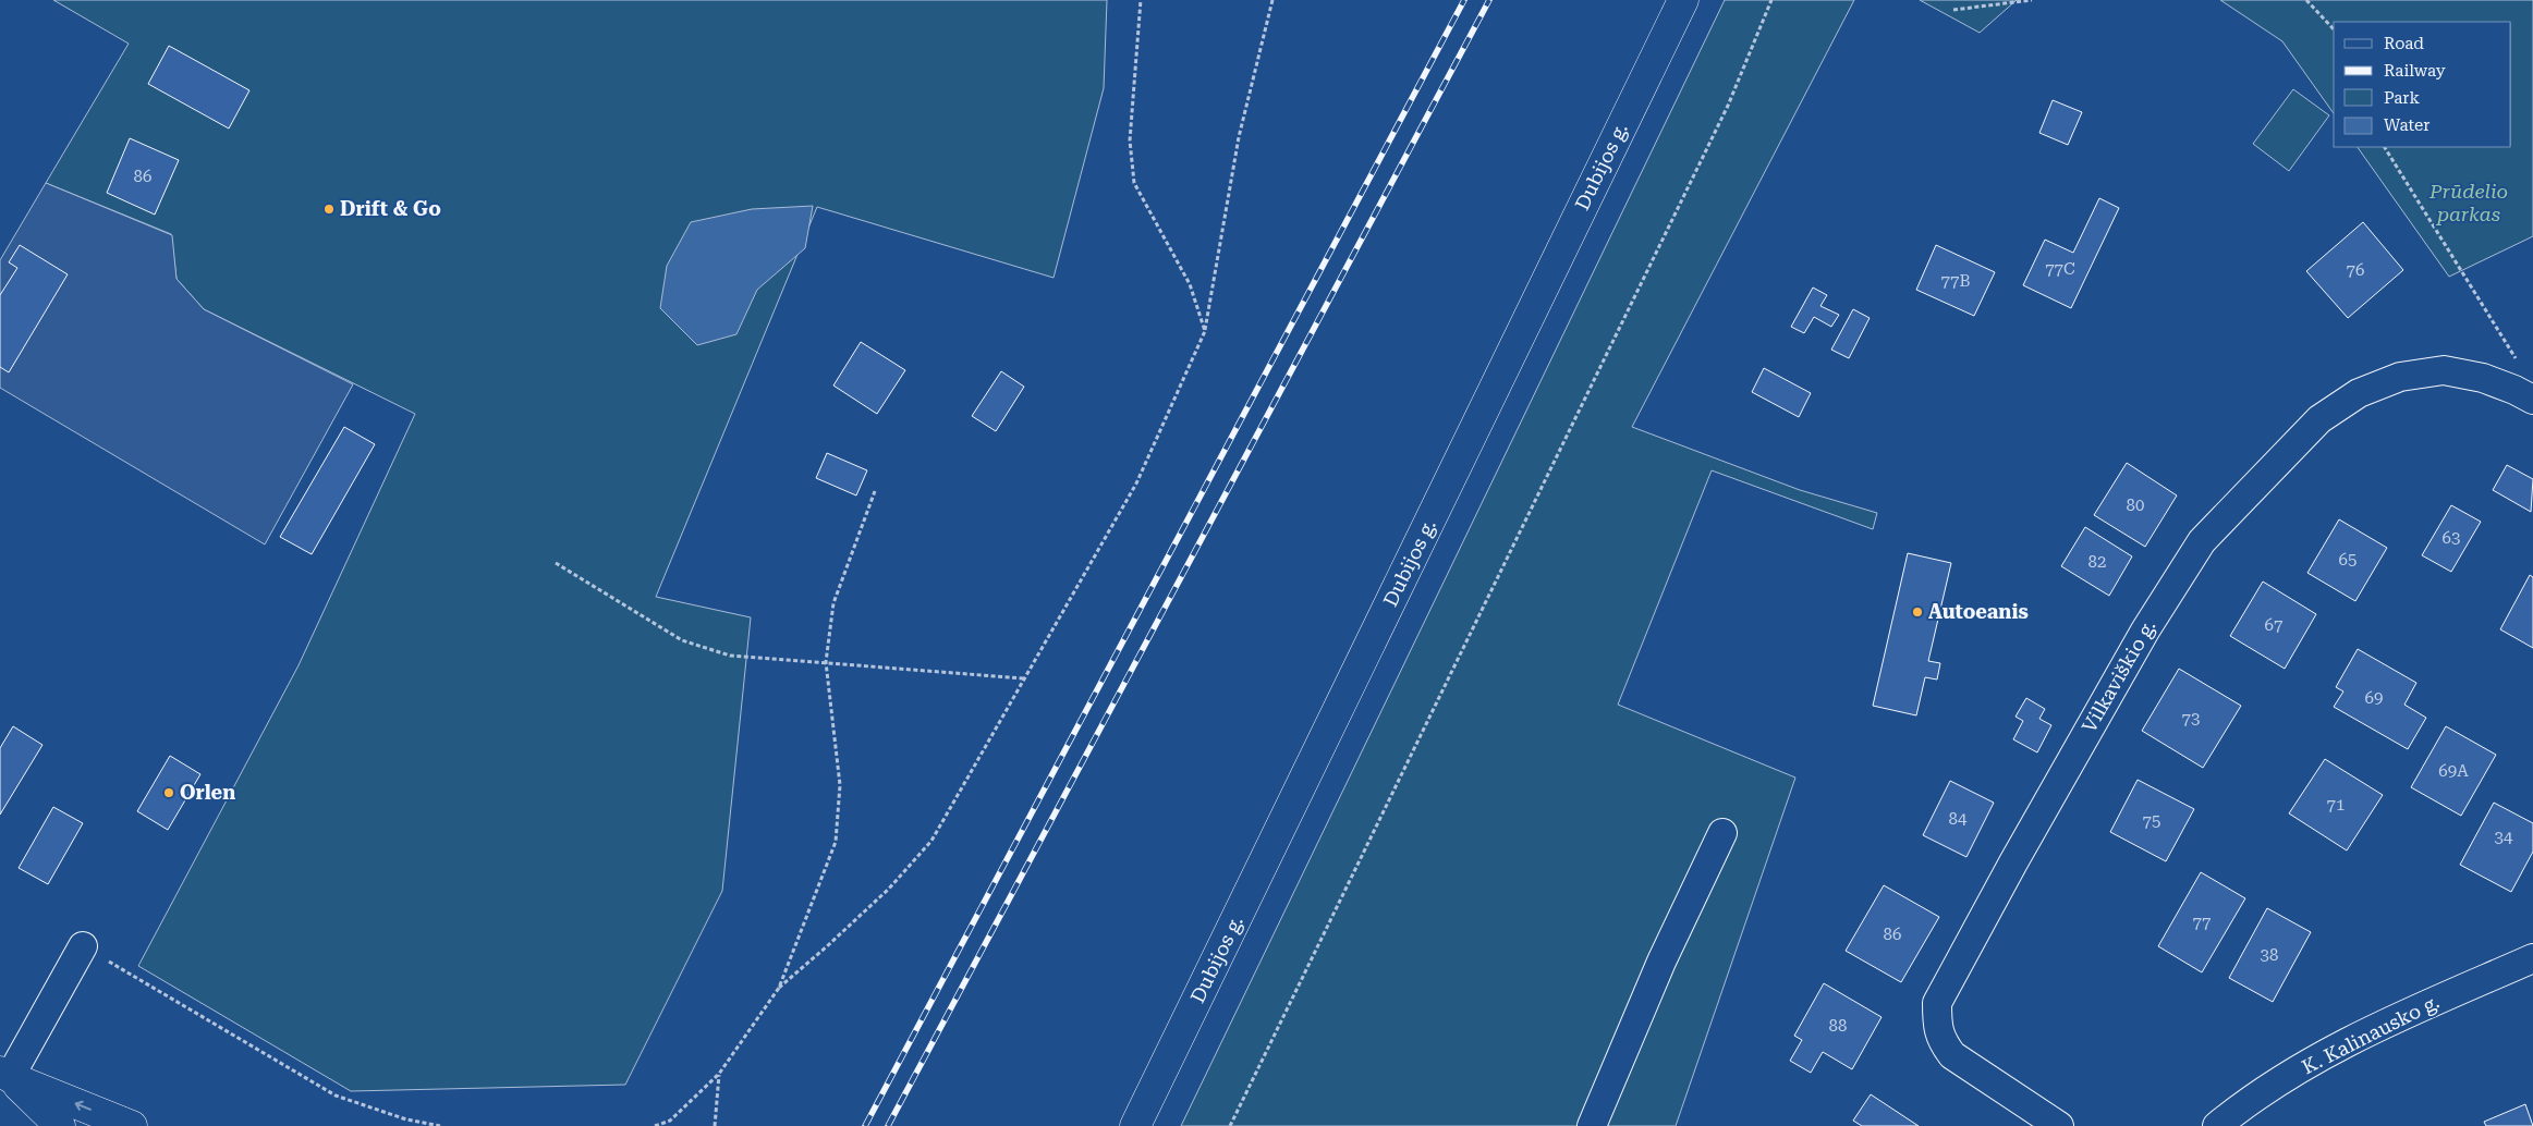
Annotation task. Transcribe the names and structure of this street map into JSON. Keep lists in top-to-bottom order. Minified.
{"streets":{"main road":["Dubijos g."],"street":["Vilkaviškio g.","K. Kalinausko g."]},"parks":["Prūdelio parkas"],"places":["Drift & Go","Autoeanis","Orlen"],"house_numbers":["86","77C","76","77B","80","63","65","82","67","69","73","69A","71","84","75","34","77","86","38","88"],"legend":["Road","Railway","Park","Water"]}
